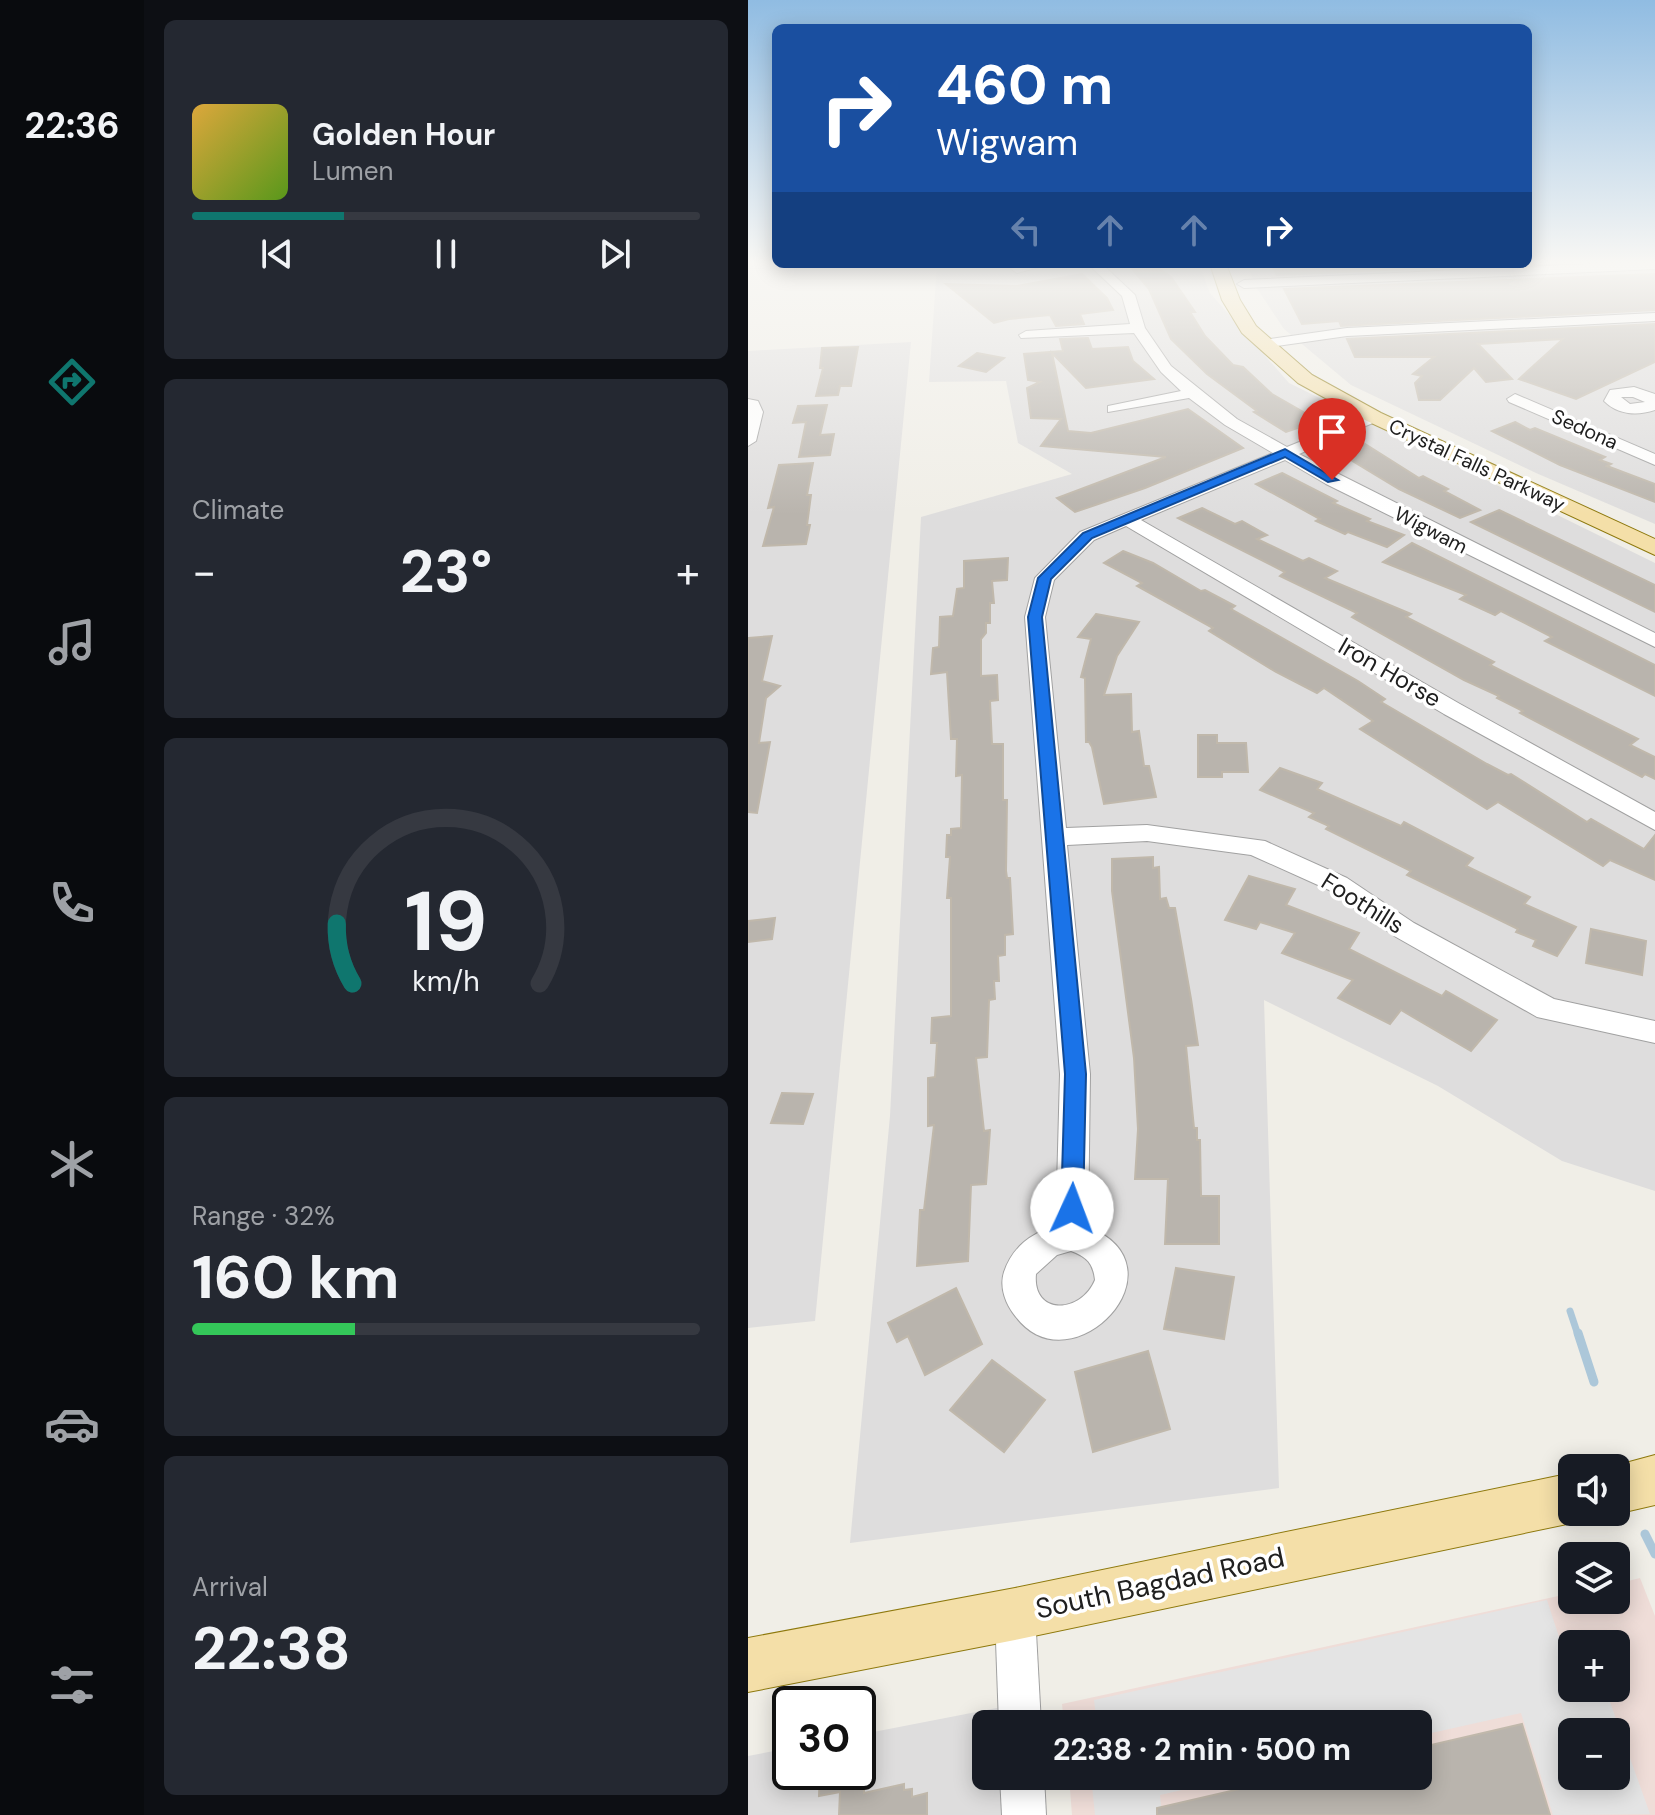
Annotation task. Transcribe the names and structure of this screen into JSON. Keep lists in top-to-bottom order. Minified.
{"streets":{"main road":["Crystal Falls Parkway","South Bagdad Road"],"street":["Sedona","Wigwam","Iron Horse","Foothills"]},"page":{"tabs":"22:36","turn":["460 m","Wigwam"],"song":["Golden Hour","Lumen"],"tile":["Climate",["Range · 32%","160 km"],["Arrival","22:38"]],"heat":["−","23°","+"],"map_buttons":["+","−"],"limit":"30","trip":"22:38 · 2 min · 500 m","gauge":["19","km/h"]}}
